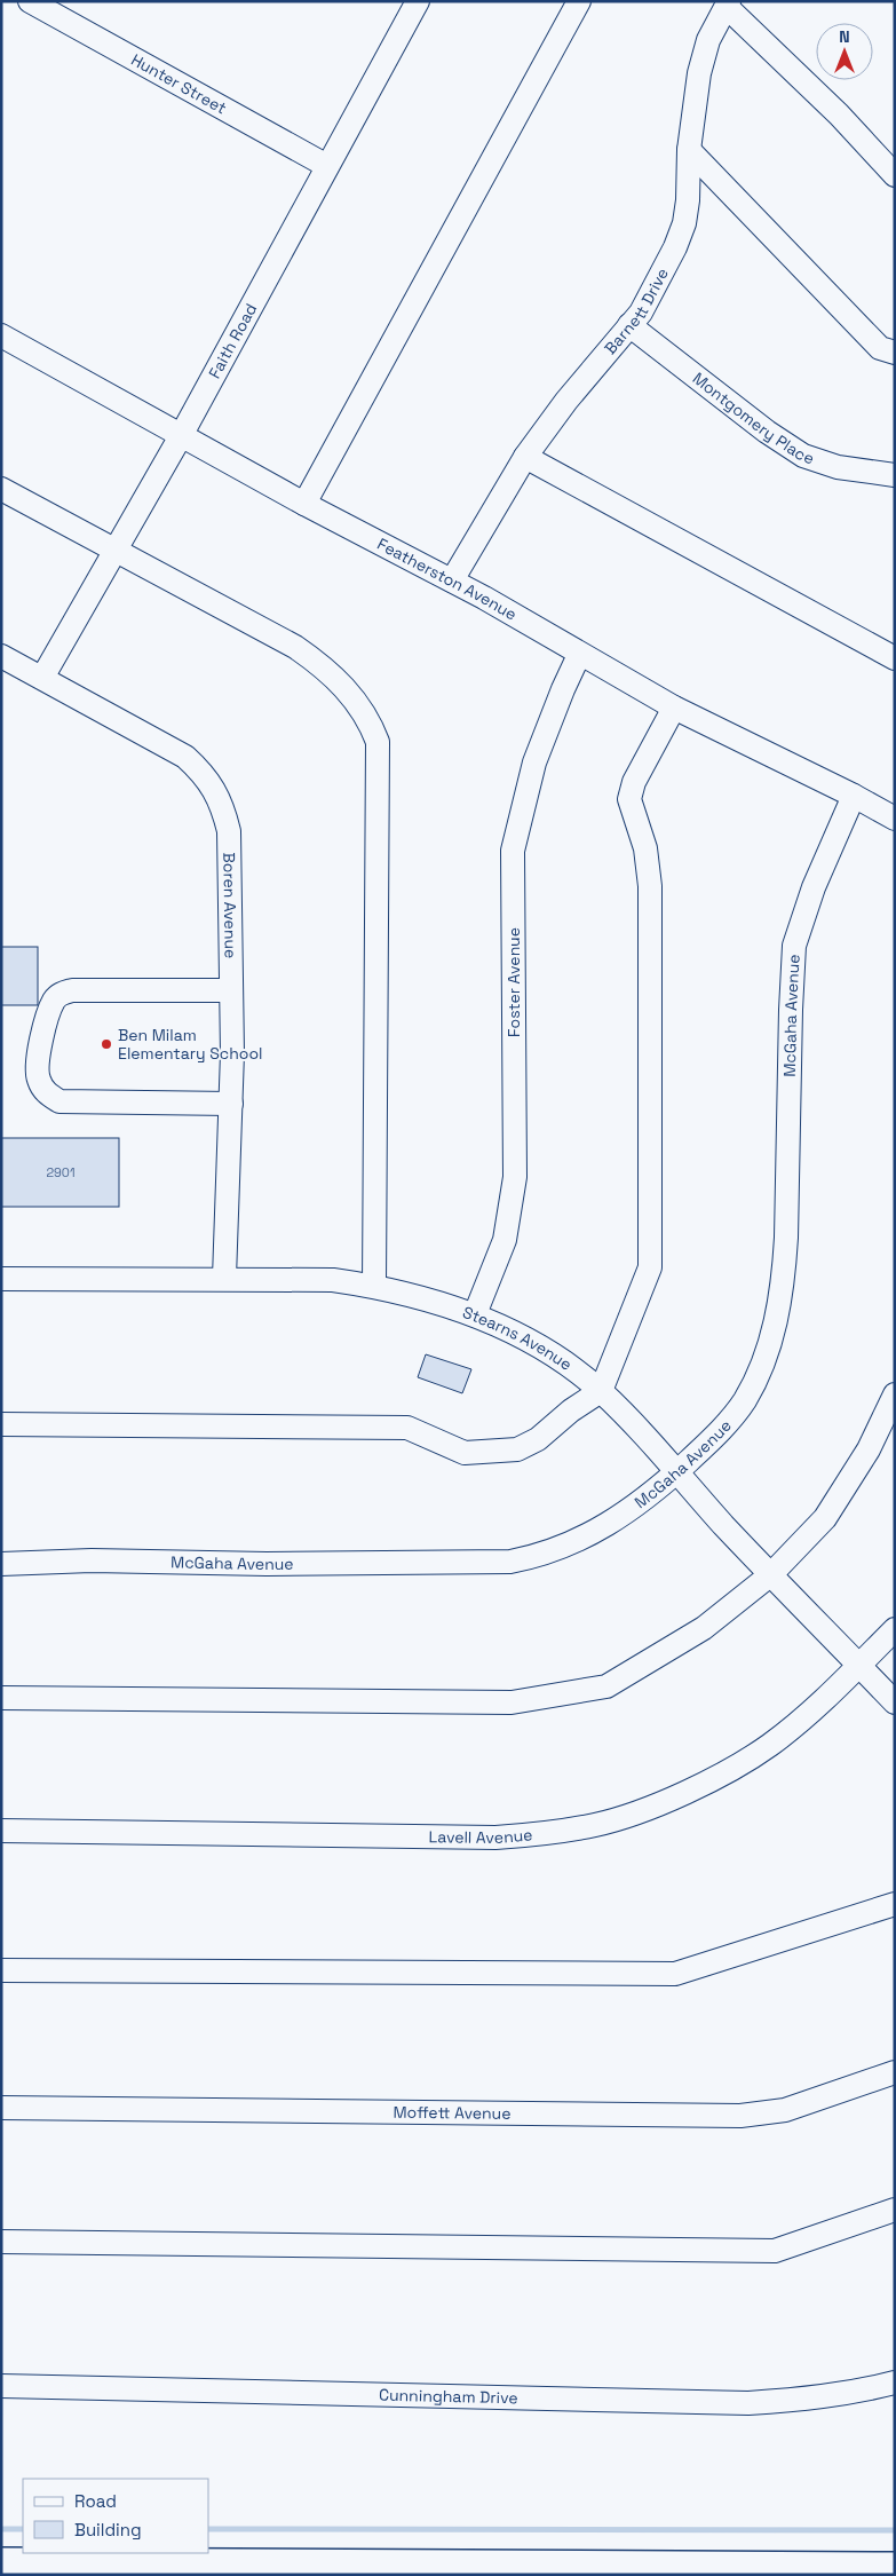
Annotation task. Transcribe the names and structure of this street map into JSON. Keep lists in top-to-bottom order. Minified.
{"streets":{"street":["Hunter Street","Barnett Drive","Faith Road","Montgomery Place","Featherston Avenue","Boren Avenue","Foster Avenue","McGaha Avenue","Stearns Avenue","Lavell Avenue","Moffett Avenue","Cunningham Drive"]},"crossings":[["Hunter Street","Faith Road"],["Barnett Drive","Montgomery Place"],["Barnett Drive","Featherston Avenue"],["Faith Road","Featherston Avenue"],["Faith Road","Boren Avenue"],["Featherston Avenue","Foster Avenue"],["Featherston Avenue","McGaha Avenue"],["Boren Avenue","Stearns Avenue"],["Foster Avenue","Stearns Avenue"],["McGaha Avenue","Stearns Avenue"],["Stearns Avenue","Lavell Avenue"]],"places":["Ben Milam Elementary School"],"house_numbers":["2901"],"legend":["Road","Building"],"north":"top"}
